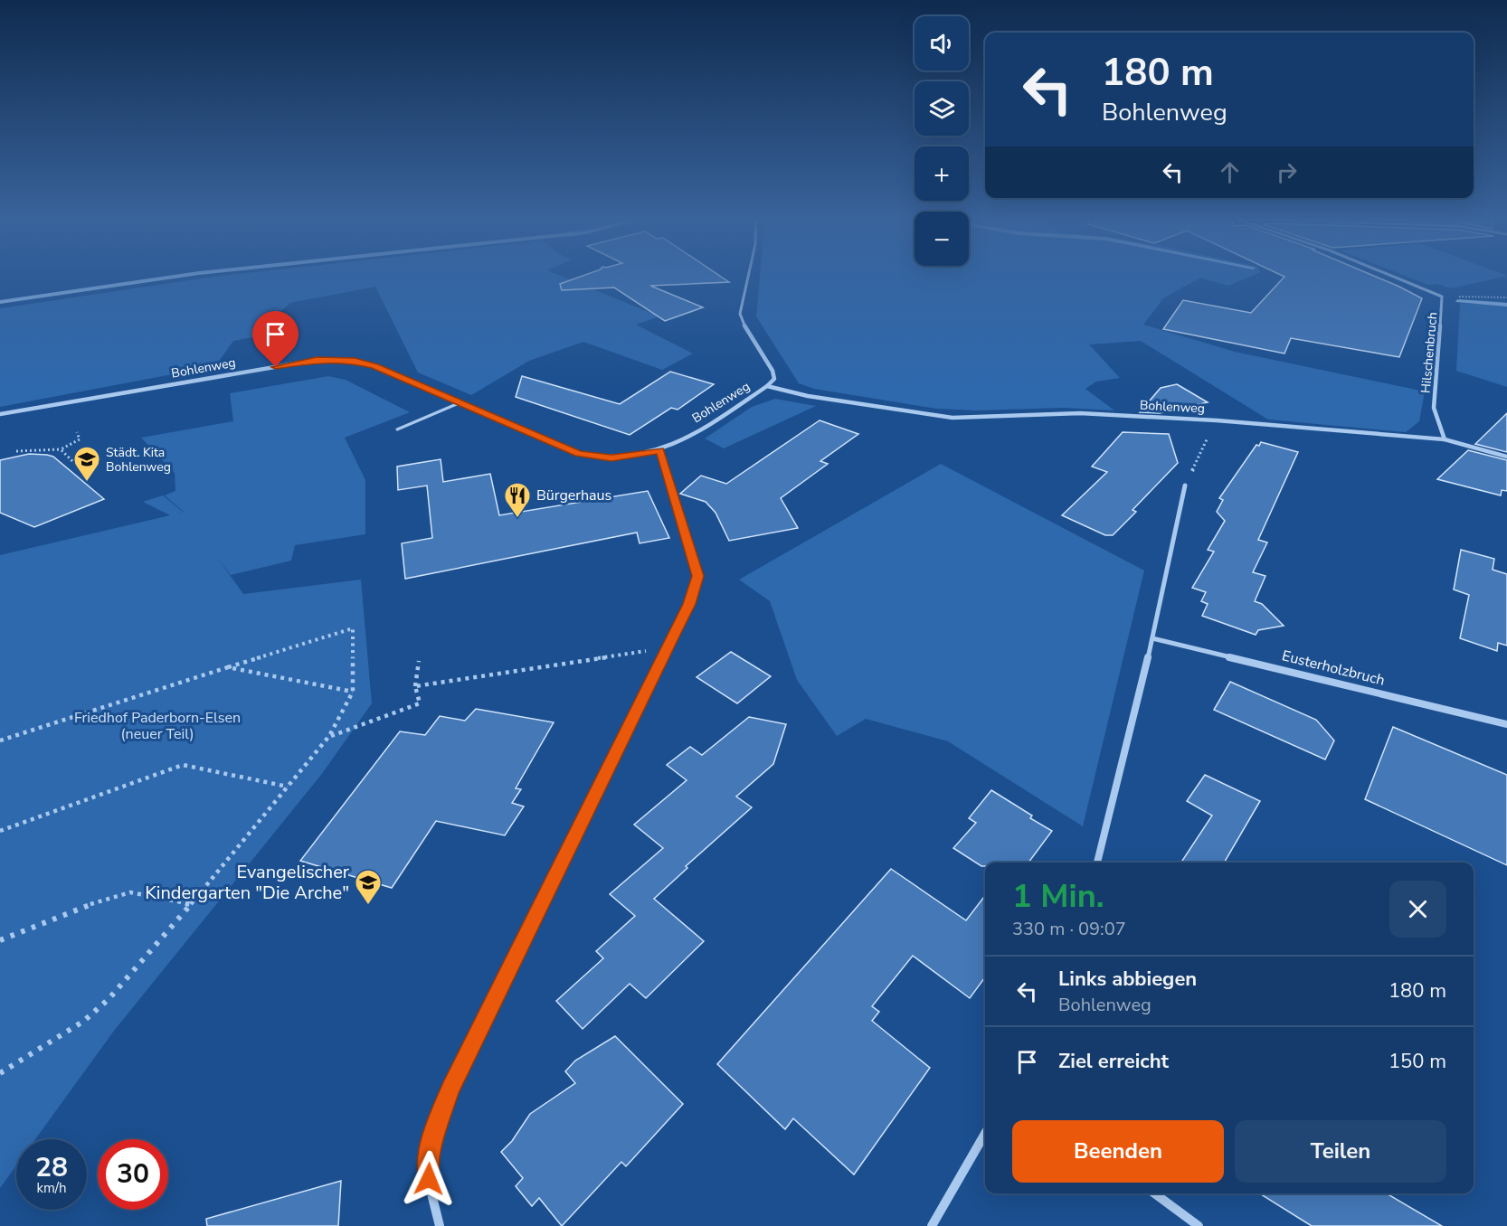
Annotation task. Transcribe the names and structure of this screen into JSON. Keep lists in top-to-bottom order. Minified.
{"streets":{"street":["Hilschenbruch","Bohlenweg","Eusterholzbruch"]},"crossings":[["Hilschenbruch","Bohlenweg"]],"parks":["Friedhof Paderborn-Elsen (neuer Teil)"],"places":{"school or university":["Städt. Kita Bohlenweg","Evangelischer Kindergarten \"Die Arche\""],"restaurant":["Bürgerhaus"]},"page":{"map_buttons":["+","−"],"turn":["180 m","Bohlenweg"],"heading":["1 Min.","330 m · 09:07"],"list":[{"name":"Links abbiegen","note":"Bohlenweg","value":"180 m"},{"name":"Ziel erreicht","value":"150 m"}],"buttons":["Beenden","Teilen"],"speed":"28 km/h","limit":"30"}}
